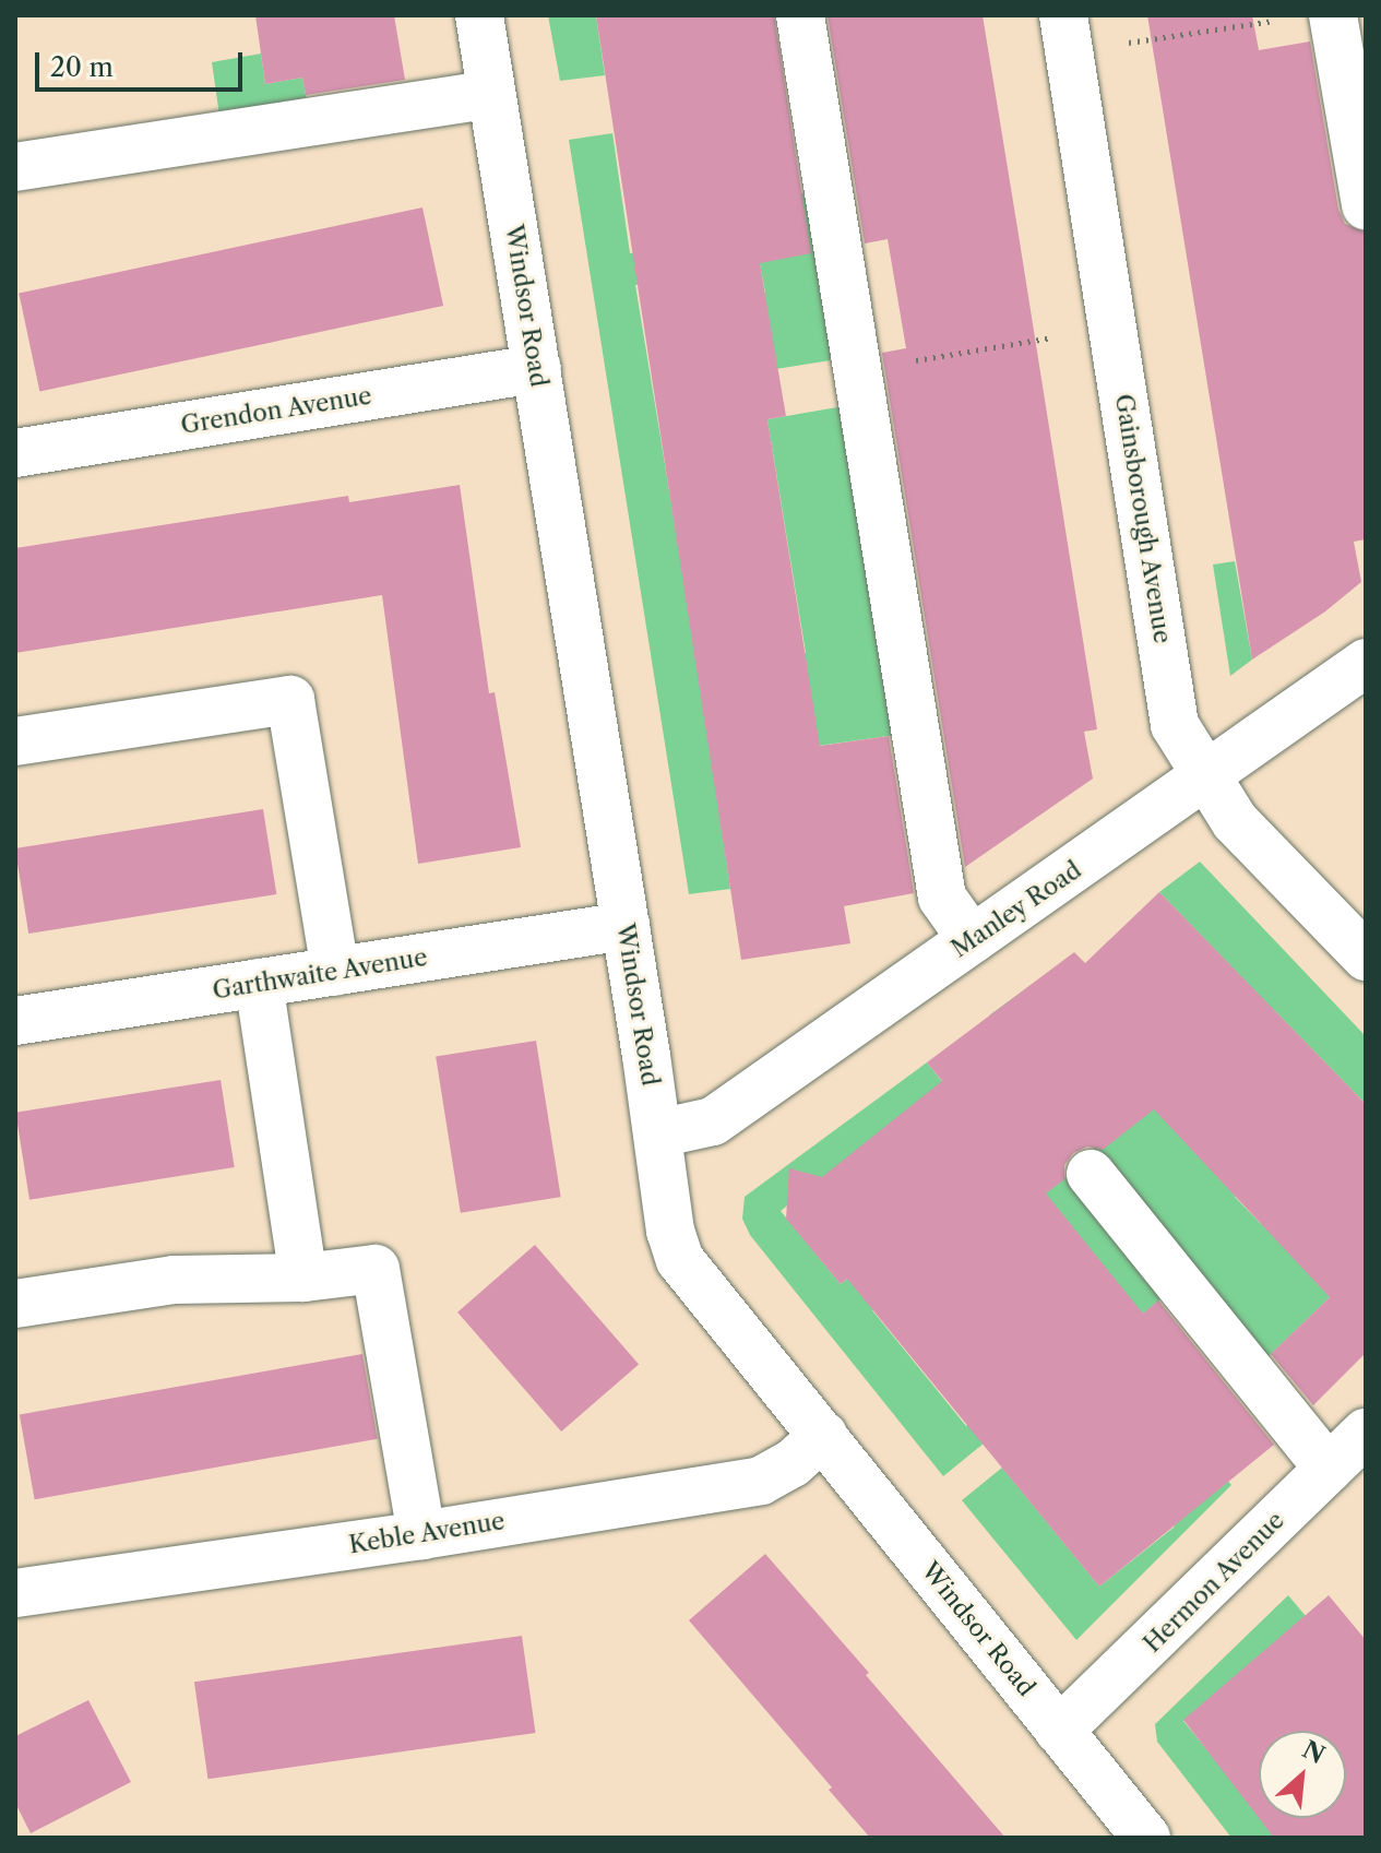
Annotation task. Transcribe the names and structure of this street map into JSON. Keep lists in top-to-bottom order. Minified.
{"streets":{"street":["Windsor Road","Grendon Avenue","Gainsborough Avenue","Manley Road","Garthwaite Avenue","Keble Avenue","Hermon Avenue"]},"crossings":[["Windsor Road","Grendon Avenue"],["Windsor Road","Manley Road"],["Windsor Road","Garthwaite Avenue"],["Windsor Road","Keble Avenue"],["Windsor Road","Hermon Avenue"],["Gainsborough Avenue","Manley Road"]],"scale_bar":"20 m","north":"top right"}
